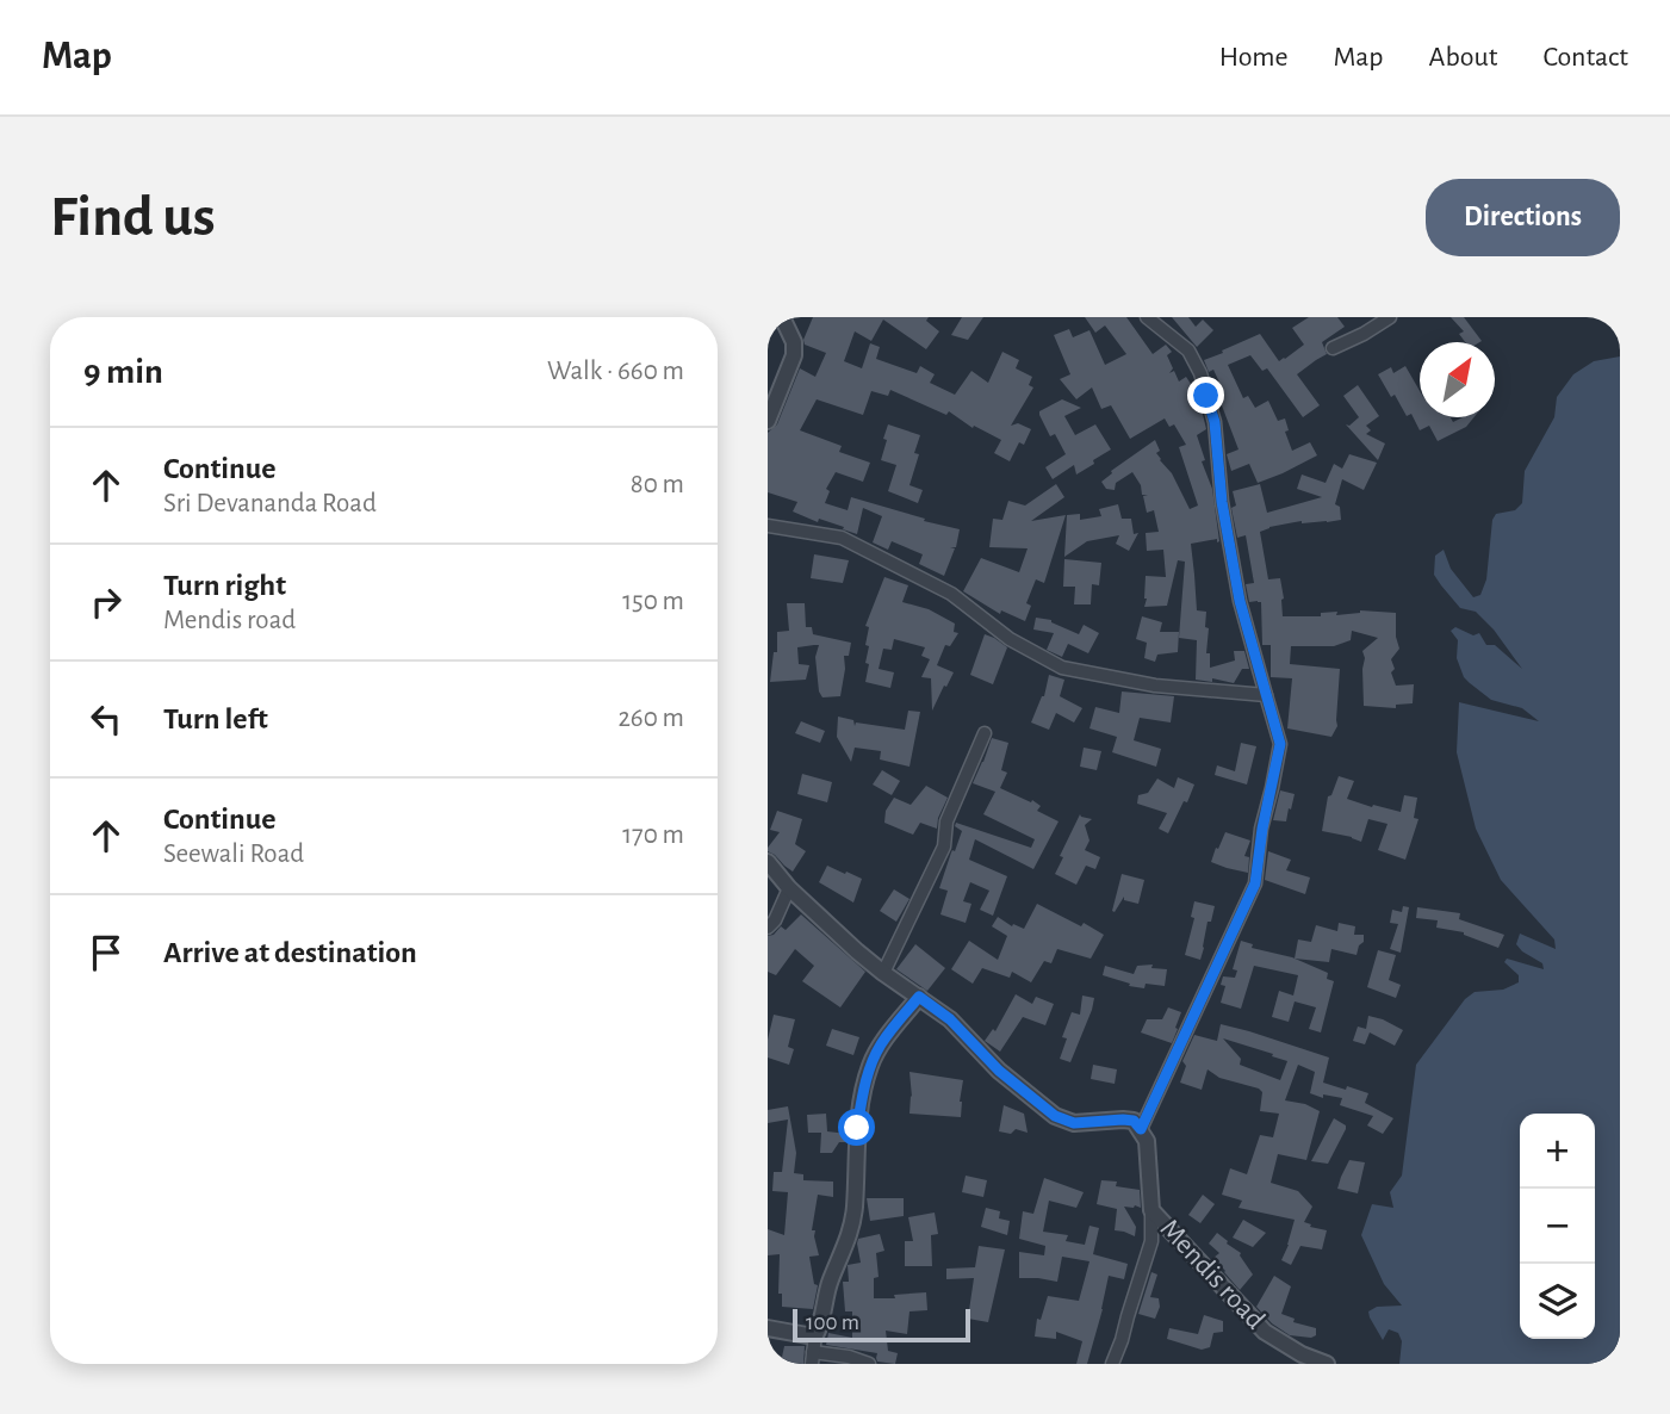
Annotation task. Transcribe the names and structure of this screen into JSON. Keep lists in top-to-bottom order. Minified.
{"streets":{"street":["Mendis road"]},"scale_bar":"100 m","north":"top right","page":{"header":"Map","nav":["Home","Map","About","Contact"],"buttons":"Directions","title":"Find us","heading":["9 min","Walk · 660 m"],"list":[["Continue","Sri Devananda Road","80 m"],["Turn right","Mendis road","150 m"],["Turn left","260 m"],["Continue","Seewali Road","170 m"],"Arrive at destination"],"map_buttons":["+","−"],"scale":"100 m"}}
